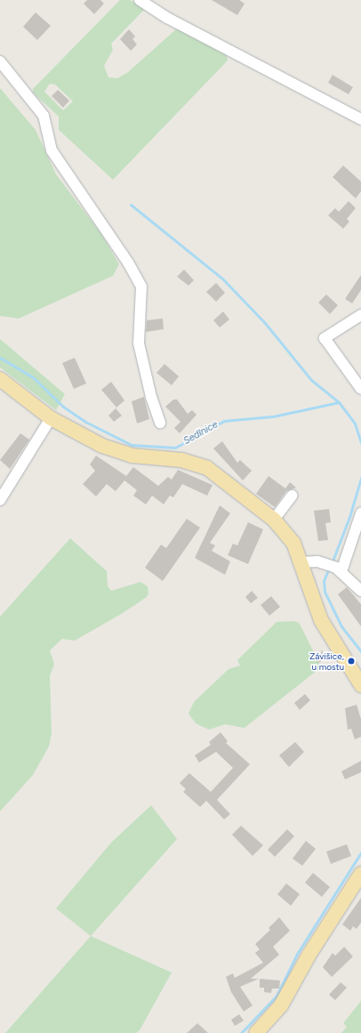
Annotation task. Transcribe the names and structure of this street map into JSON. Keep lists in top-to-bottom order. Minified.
{"water":["Sedlnice"],"places":["Závišice, u mostu"]}
